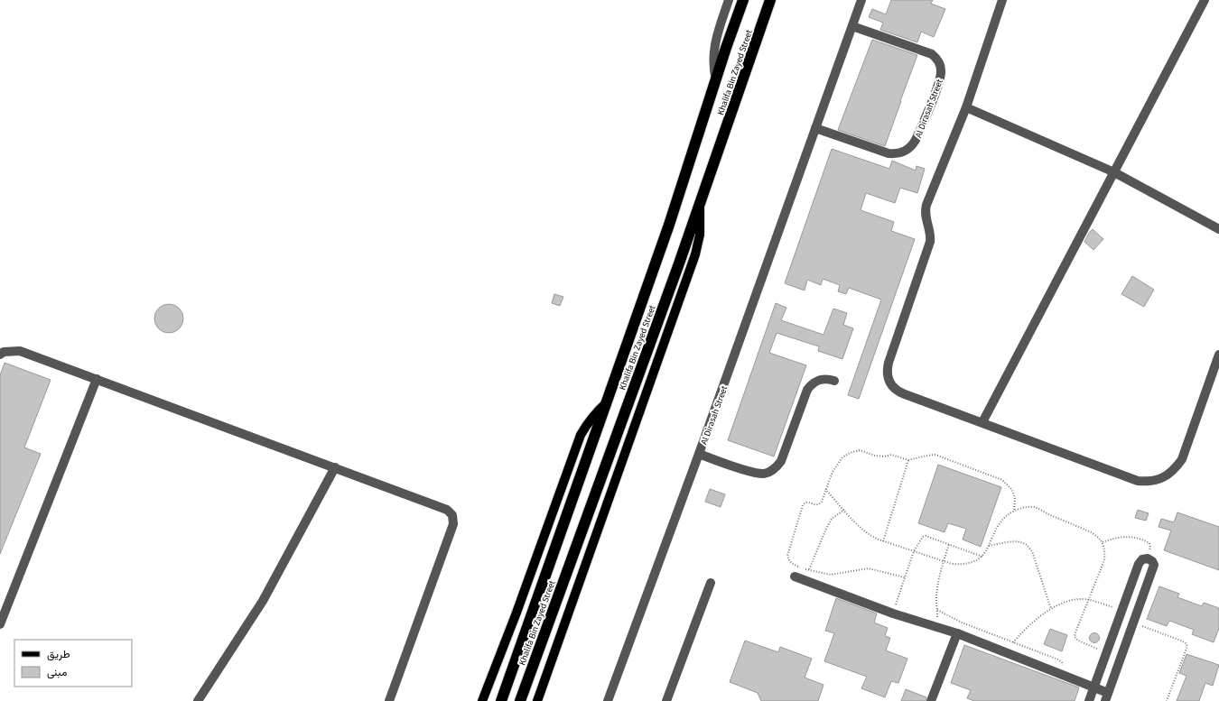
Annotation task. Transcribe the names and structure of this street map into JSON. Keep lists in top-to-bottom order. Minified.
{"streets":{"highway":["Khalifa Bin Zayed Street"],"street":["Al Dirasah Street"]},"legend":["طريق","مبنى"]}
